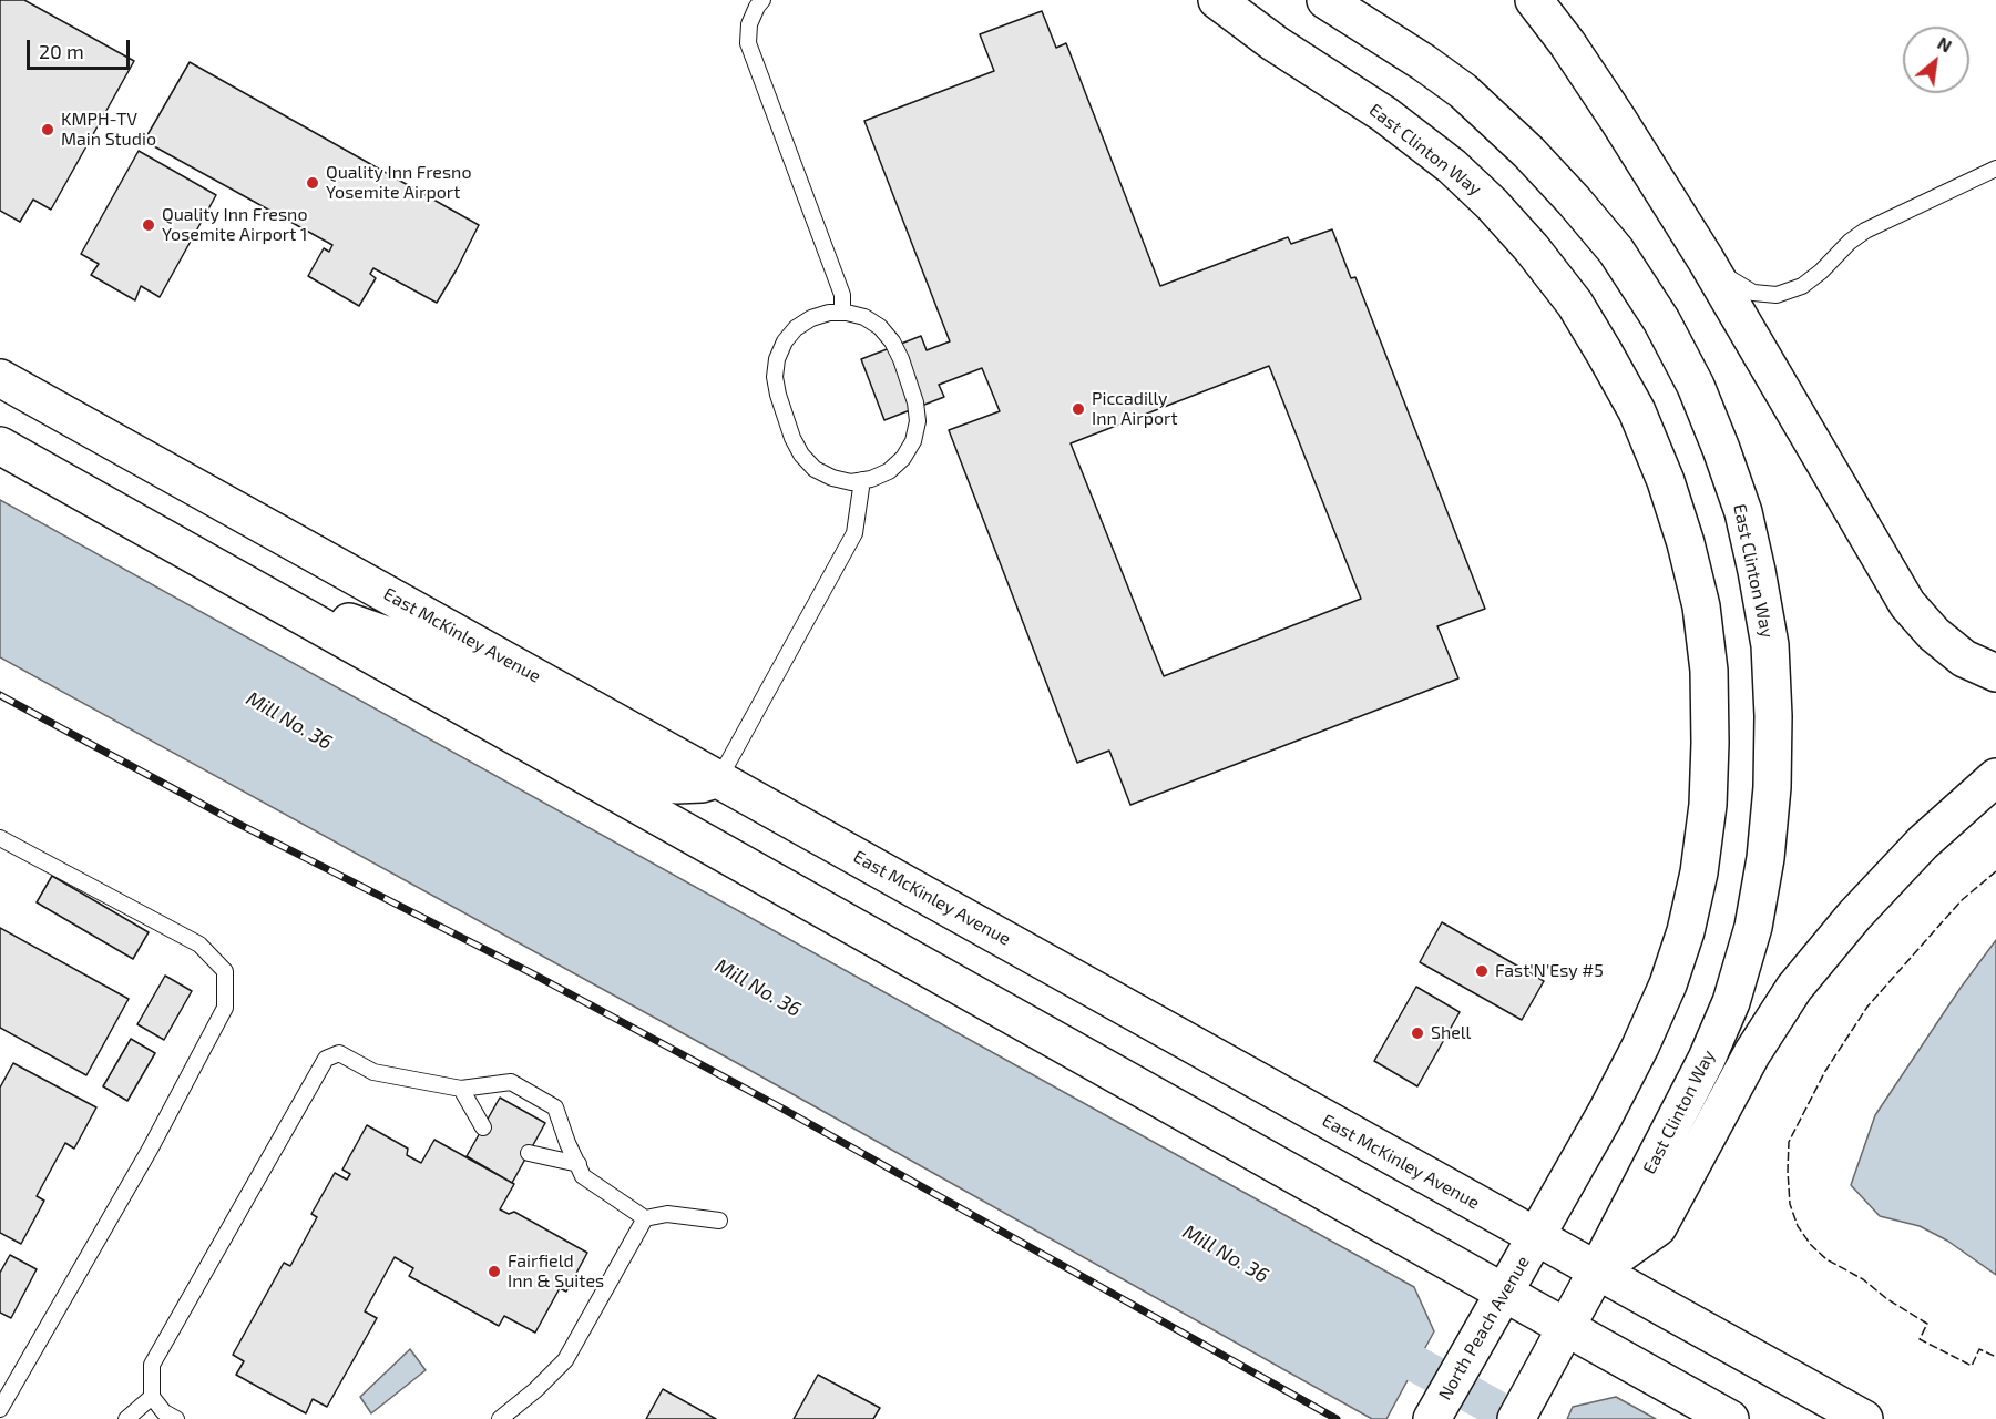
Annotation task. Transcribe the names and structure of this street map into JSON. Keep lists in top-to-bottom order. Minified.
{"streets":{"main road":["East Clinton Way","East McKinley Avenue","North Peach Avenue"]},"crossings":[["East Clinton Way","East McKinley Avenue"],["East Clinton Way","North Peach Avenue"],["East McKinley Avenue","North Peach Avenue"]],"water":["Mill No. 36"],"places":["KMPH-TV Main Studio","Quality Inn Fresno Yosemite Airport","Quality Inn Fresno Yosemite Airport 1","Piccadilly Inn Airport","Fast'N'Esy #5","Shell","Fairfield Inn & Suites"],"scale_bar":"20 m","north":"top right"}
